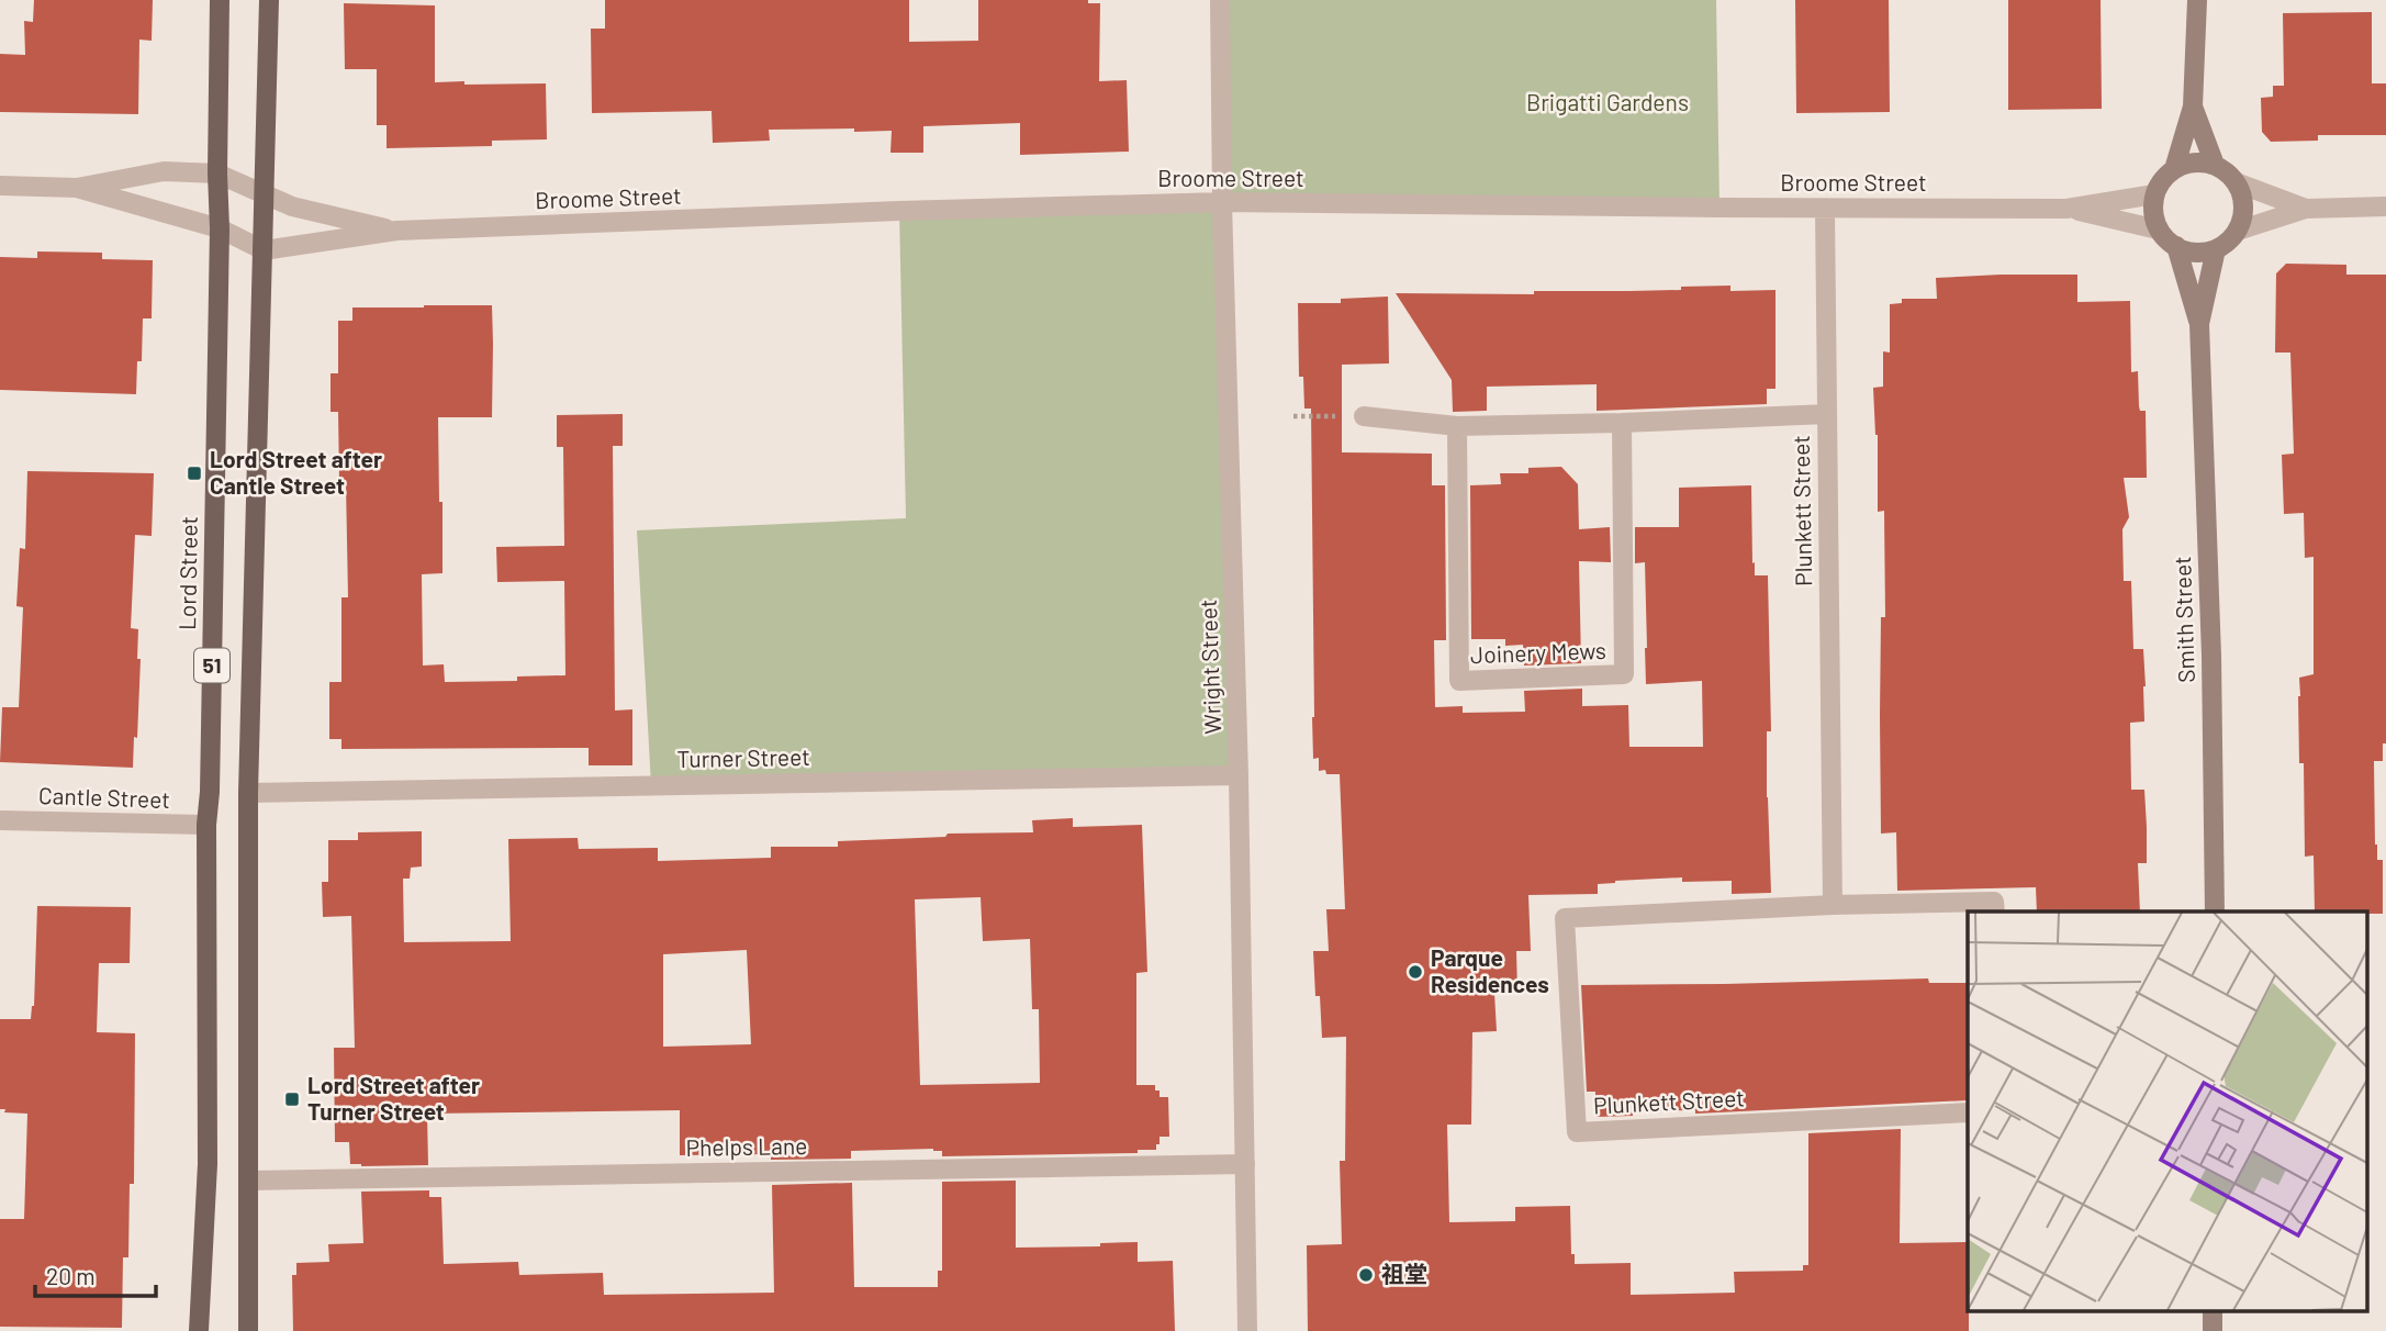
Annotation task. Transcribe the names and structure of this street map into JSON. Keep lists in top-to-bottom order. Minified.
{"streets":{"main road":["Lord Street","51"],"street":["Broome Street","Plunkett Street","Smith Street","Joinery Mews","Wright Street","Turner Street","Cantle Street","Phelps Lane"]},"crossings":[["Broome Street","Plunkett Street"],["Broome Street","Lord Street"],["Broome Street","Smith Street"],["Broome Street","51"],["Broome Street","Wright Street"],["Lord Street","Cantle Street"],["51","Turner Street"],["51","Phelps Lane"],["Wright Street","Turner Street"],["Wright Street","Phelps Lane"]],"parks":["Brigatti Gardens"],"places":{"transit":["Lord Street after Cantle Street","Lord Street after Turner Street"],"other":["Parque Residences","祖堂"]},"scale_bar":"20 m"}
